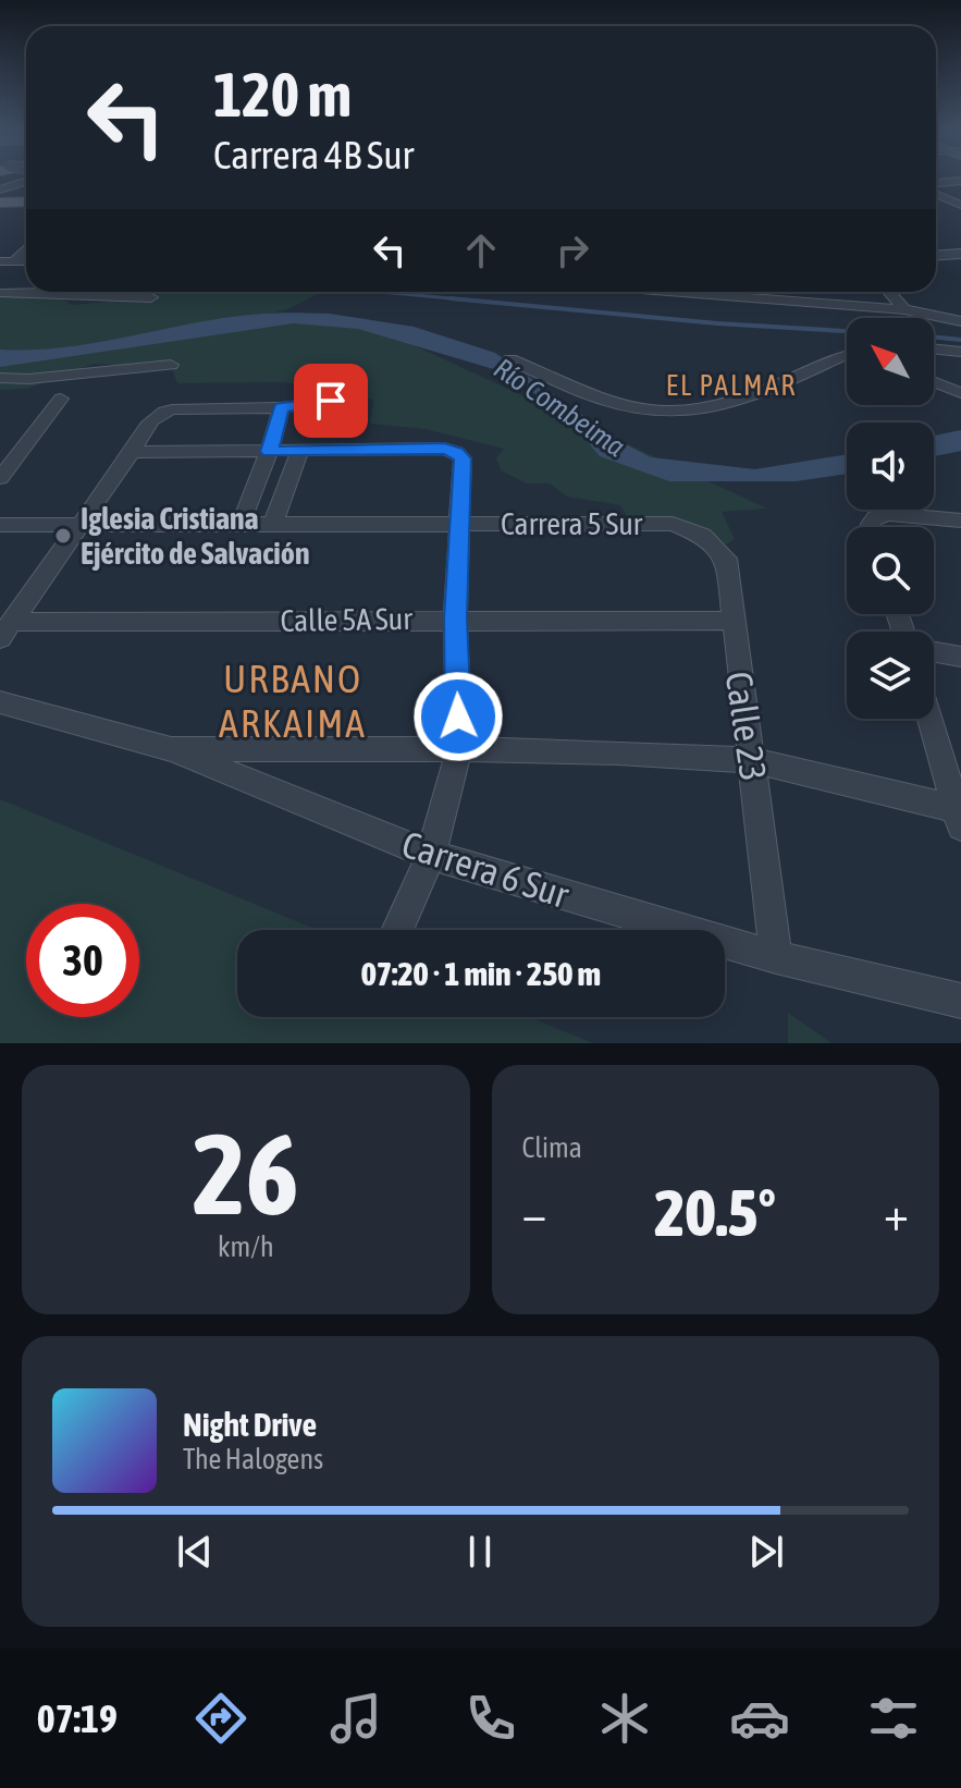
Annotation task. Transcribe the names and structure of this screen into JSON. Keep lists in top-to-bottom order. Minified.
{"streets":{"street":["Carrera 5 Sur","Calle 5A Sur","Calle 23","Carrera 6 Sur"]},"crossings":[["Carrera 5 Sur","Calle 23"],["Calle 5A Sur","Calle 23"],["Calle 23","Carrera 6 Sur"]],"districts":["EL PALMAR","URBANO ARKAIMA"],"water":["Río Combeima"],"places":["Iglesia Cristiana Ejército de Salvación"],"north":"top left","page":{"turn":["120 m","Carrera 4B Sur"],"limit":"30","trip":"07:20 · 1 min · 250 m","tile":[["26","km/h"],"Clima"],"heat":["−","20.5°","+"],"song":["Night Drive","The Halogens"],"tabs":"07:19"}}
